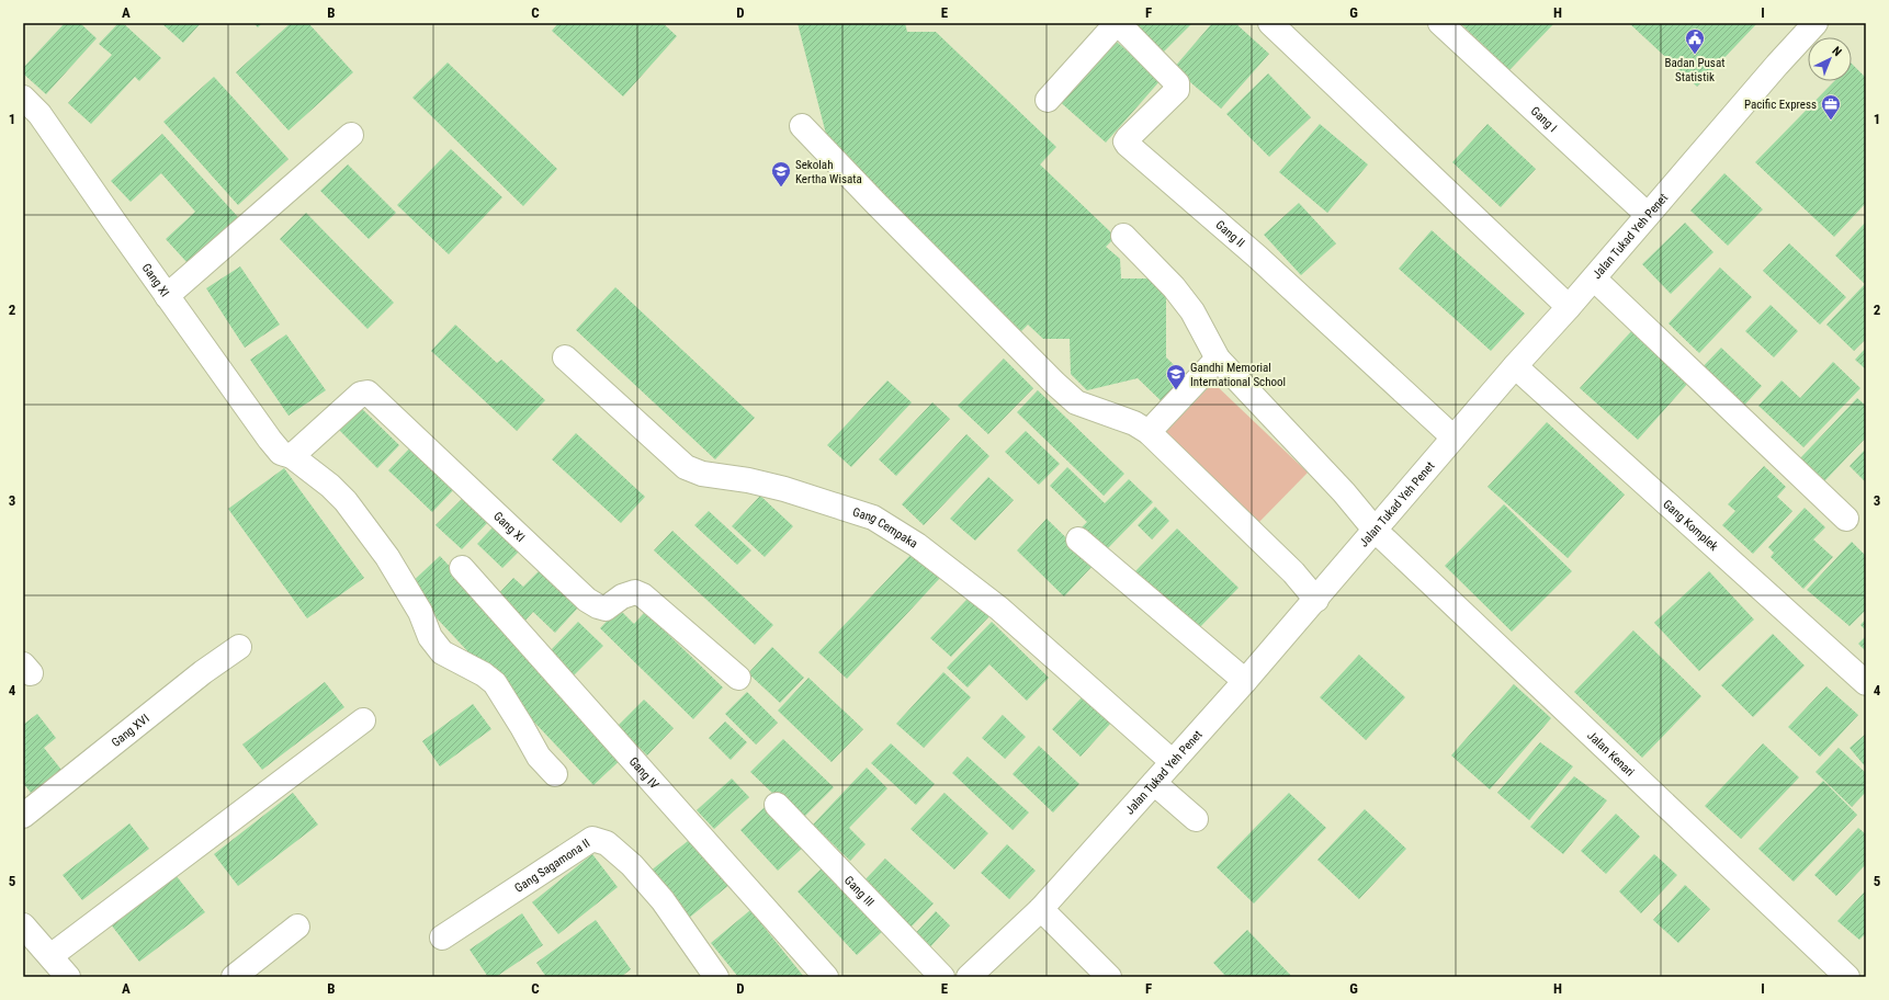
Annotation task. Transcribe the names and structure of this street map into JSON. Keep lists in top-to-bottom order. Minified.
{"streets":{"street":["Gang I","Gang II","Jalan Tukad Yeh Penet","Gang XI","Gang Komplek","Gang Cempaka","Gang XVI","Jalan Kenari","Gang IV","Gang Sagamona II","Gang III"]},"crossings":[["Gang I","Jalan Tukad Yeh Penet"],["Gang II","Jalan Tukad Yeh Penet"],["Jalan Tukad Yeh Penet","Gang Komplek"],["Jalan Tukad Yeh Penet","Gang Cempaka"],["Jalan Tukad Yeh Penet","Jalan Kenari"]],"places":{"public building":["Badan Pusat Statistik"],"office":["Pacific Express"],"school or university":["Sekolah Kertha Wisata","Gandhi Memorial International School"]},"north":"top right","grid":{"columns":["A","B","C","D","E","F","G","H","I"],"rows":["1","2","3","4","5"]}}
